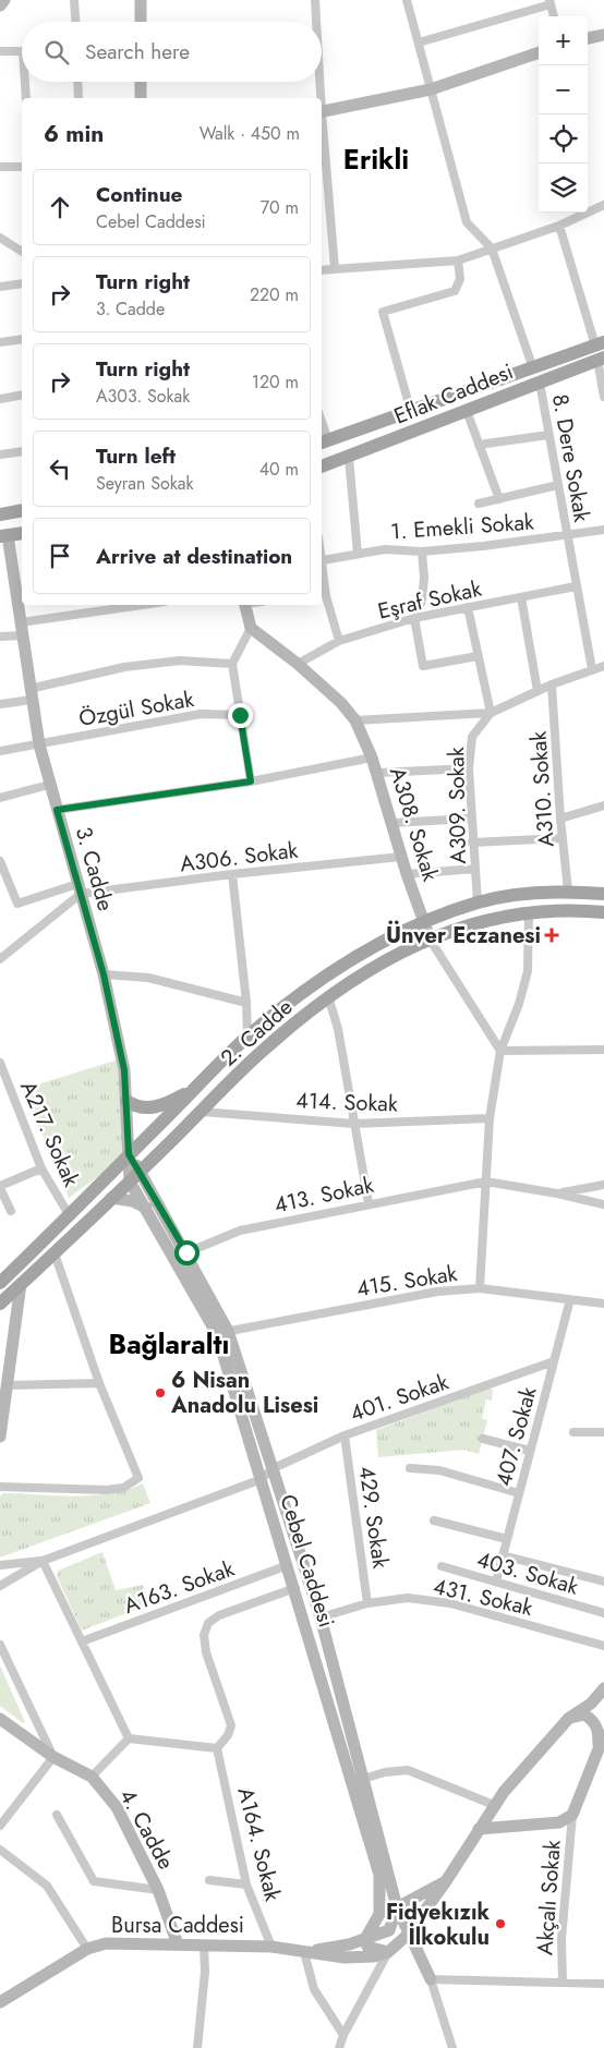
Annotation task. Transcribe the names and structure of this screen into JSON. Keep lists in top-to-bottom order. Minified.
{"streets":{"main road":["Eflak Caddesi","A308. Sokak","3. Cadde","2. Cadde","Cebel Caddesi","4. Cadde","Bursa Caddesi"],"street":["8. Dere Sokak","1. Emekli Sokak","Eşraf Sokak","Özgül Sokak","A310. Sokak","A309. Sokak","A306. Sokak","414. Sokak","A217. Sokak","413. Sokak","415. Sokak","401. Sokak","407. Sokak","429. Sokak","403. Sokak","A163. Sokak","431. Sokak","A164. Sokak","Akçalı Sokak"]},"crossings":[["Eflak Caddesi","8. Dere Sokak"],["8. Dere Sokak","1. Emekli Sokak"],["8. Dere Sokak","Eşraf Sokak"],["Eşraf Sokak","A308. Sokak"],["Özgül Sokak","3. Cadde"],["A310. Sokak","2. Cadde"],["A309. Sokak","2. Cadde"],["A308. Sokak","A306. Sokak"],["A308. Sokak","2. Cadde"],["A306. Sokak","3. Cadde"],["3. Cadde","2. Cadde"],["3. Cadde","Cebel Caddesi"],["2. Cadde","414. Sokak"],["2. Cadde","A217. Sokak"],["2. Cadde","Cebel Caddesi"],["413. Sokak","Cebel Caddesi"],["415. Sokak","407. Sokak"],["415. Sokak","Cebel Caddesi"],["401. Sokak","407. Sokak"],["401. Sokak","429. Sokak"],["401. Sokak","Cebel Caddesi"],["407. Sokak","403. Sokak"],["429. Sokak","431. Sokak"],["Cebel Caddesi","A163. Sokak"],["Cebel Caddesi","431. Sokak"],["4. Cadde","Bursa Caddesi"],["A164. Sokak","Bursa Caddesi"]],"districts":["Erikli","Bağlaraltı"],"places":{"health":["Ünver Eczanesi"],"other":["6 Nisan Anadolu Lisesi","Fidyekızık İlkokulu"]},"page":{"map_buttons":["+","−"],"search":"Search here","heading":["6 min","Walk · 450 m"],"list":[["Continue","Cebel Caddesi","70 m"],["Turn right","3. Cadde","220 m"],["Turn right","A303. Sokak","120 m"],["Turn left","Seyran Sokak","40 m"],"Arrive at destination"]}}
